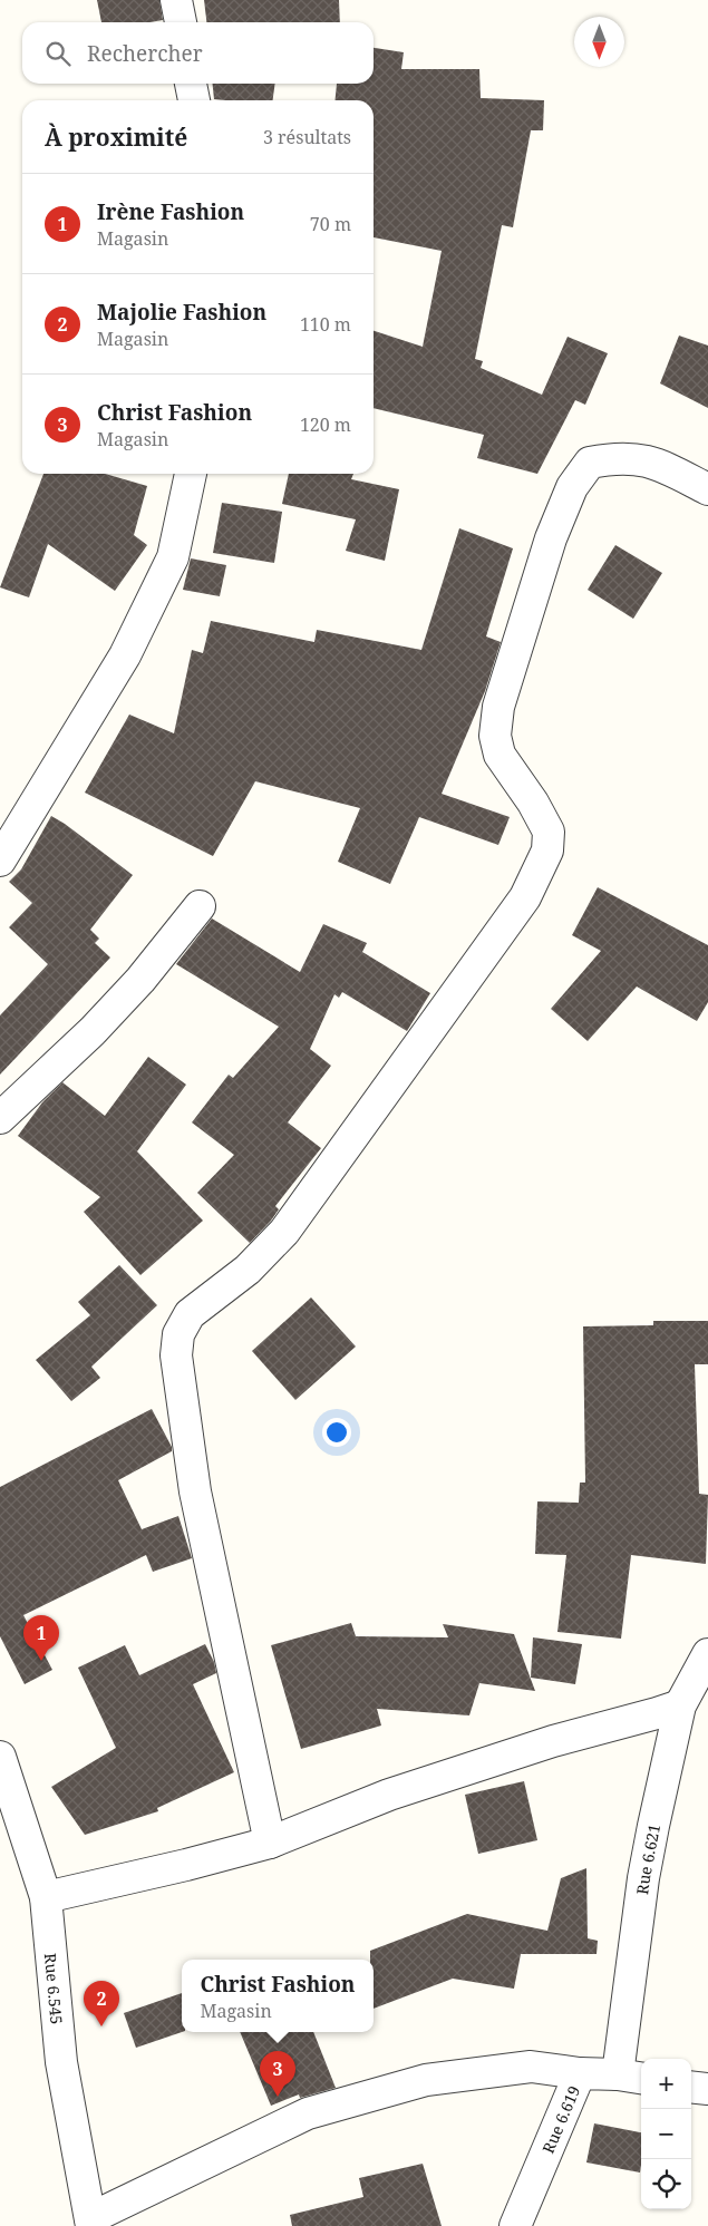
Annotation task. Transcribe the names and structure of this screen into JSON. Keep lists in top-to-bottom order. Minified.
{"streets":{"street":["Rue 6.621","Rue 6.545","Rue 6.619"]},"crossings":[["Rue 6.621","Rue 6.619"]],"north":"bottom","page":{"search":"Rechercher","heading":["À proximité","3 résultats"],"list":[{"mark":"1","name":"Irène Fashion","note":"Magasin","value":"70 m"},{"mark":"2","name":"Majolie Fashion","note":"Magasin","value":"110 m"},{"mark":"3","name":"Christ Fashion","note":"Magasin","value":"120 m"}],"pins":["1","2","3"],"popup":["Christ Fashion","Magasin"],"map_buttons":["+","−"]}}
